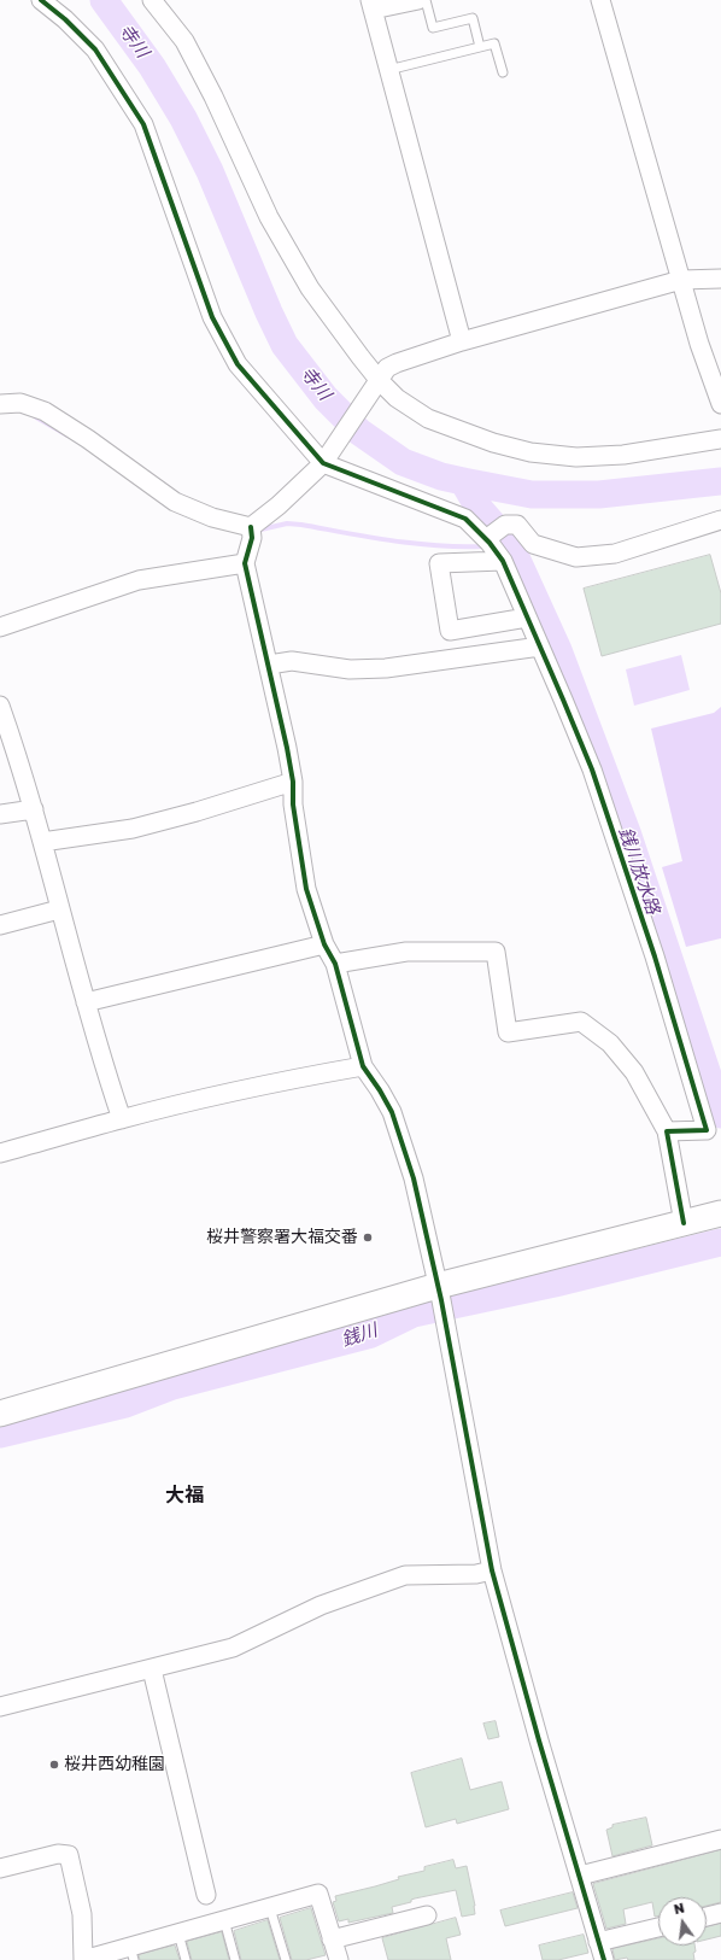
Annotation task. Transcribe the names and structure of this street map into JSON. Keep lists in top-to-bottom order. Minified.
{"districts":["大福"],"water":["寺川","銭川放水路","銭川"],"places":["桜井警察署大福交番","桜井西幼稚園"],"north":"top"}
